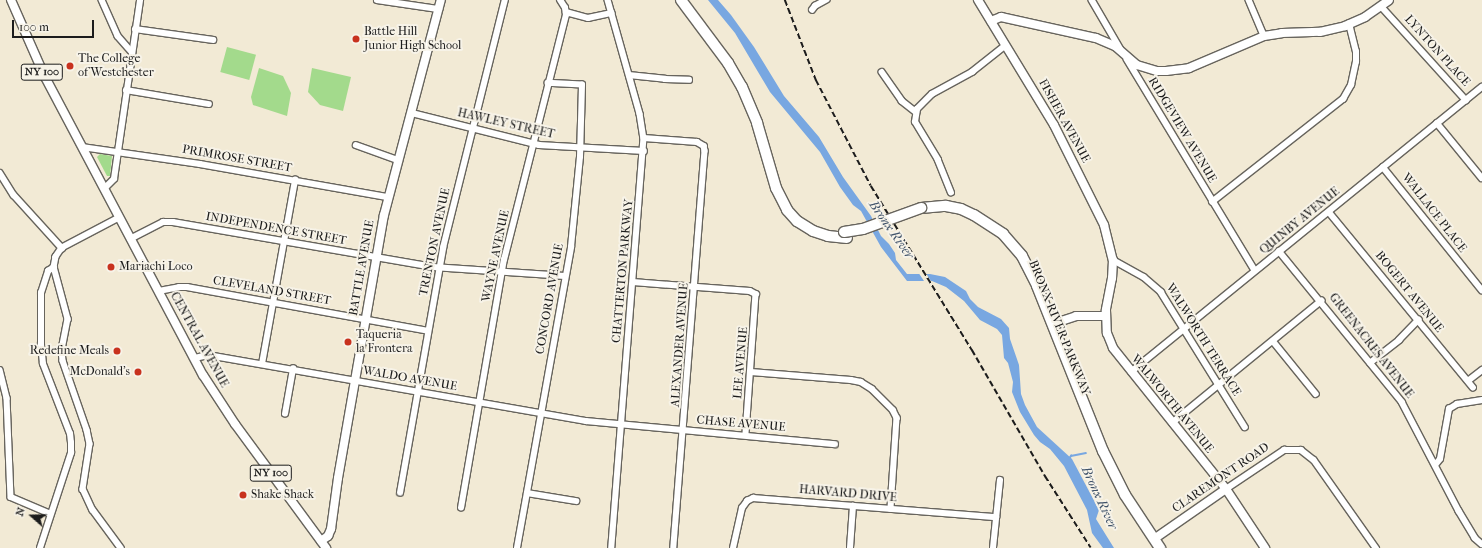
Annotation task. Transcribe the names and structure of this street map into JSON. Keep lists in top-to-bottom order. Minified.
{"streets":{"highway":["BRONX RIVER PARKWAY"],"street":["LYNTON PLACE","NY 100","FISHER AVENUE","HAWLEY STREET","RIDGEVIEW AVENUE","PRIMROSE STREET","WALLACE PLACE","QUINBY AVENUE","INDEPENDENCE STREET","TRENTON AVENUE","WAYNE AVENUE","BATTLE AVENUE","CHATTERTON PARKWAY","CLEVELAND STREET","BOGERT AVENUE","CONCORD AVENUE","CENTRAL AVENUE","WALWORTH TERRACE","ALEXANDER AVENUE","GREENACRES AVENUE","LEE AVENUE","WALDO AVENUE","WALWORTH AVENUE","CHASE AVENUE","CLAREMONT ROAD","HARVARD DRIVE"]},"crossings":[["LYNTON PLACE","QUINBY AVENUE"],["FISHER AVENUE","WALWORTH TERRACE"],["FISHER AVENUE","WALWORTH AVENUE"],["HAWLEY STREET","TRENTON AVENUE"],["HAWLEY STREET","WAYNE AVENUE"],["HAWLEY STREET","BATTLE AVENUE"],["HAWLEY STREET","CHATTERTON PARKWAY"],["HAWLEY STREET","CONCORD AVENUE"],["RIDGEVIEW AVENUE","QUINBY AVENUE"],["PRIMROSE STREET","BATTLE AVENUE"],["PRIMROSE STREET","CENTRAL AVENUE"],["WALLACE PLACE","QUINBY AVENUE"],["QUINBY AVENUE","BOGERT AVENUE"],["QUINBY AVENUE","WALWORTH TERRACE"],["QUINBY AVENUE","GREENACRES AVENUE"],["QUINBY AVENUE","WALWORTH AVENUE"],["INDEPENDENCE STREET","TRENTON AVENUE"],["INDEPENDENCE STREET","WAYNE AVENUE"],["INDEPENDENCE STREET","BATTLE AVENUE"],["INDEPENDENCE STREET","CONCORD AVENUE"],["INDEPENDENCE STREET","CENTRAL AVENUE"],["TRENTON AVENUE","CLEVELAND STREET"],["TRENTON AVENUE","WALDO AVENUE"],["WAYNE AVENUE","CONCORD AVENUE"],["WAYNE AVENUE","WALDO AVENUE"],["BATTLE AVENUE","CLEVELAND STREET"],["BATTLE AVENUE","CENTRAL AVENUE"],["BATTLE AVENUE","WALDO AVENUE"],["CHATTERTON PARKWAY","ALEXANDER AVENUE"],["CHATTERTON PARKWAY","WALDO AVENUE"],["CHATTERTON PARKWAY","CHASE AVENUE"],["CLEVELAND STREET","CENTRAL AVENUE"],["CONCORD AVENUE","WALDO AVENUE"],["BRONX RIVER PARKWAY","CLAREMONT ROAD"],["CENTRAL AVENUE","WALDO AVENUE"],["WALWORTH TERRACE","WALWORTH AVENUE"],["ALEXANDER AVENUE","LEE AVENUE"],["ALEXANDER AVENUE","CHASE AVENUE"],["LEE AVENUE","CHASE AVENUE"],["WALDO AVENUE","CHASE AVENUE"],["WALWORTH AVENUE","CLAREMONT ROAD"]],"water":["Bronx River"],"places":["Battle Hill Junior High School","The College of Westchester","Mariachi Loco","Taqueria la Frontera","Redefine Meals","McDonald's","Shake Shack"],"scale_bar":"100 m","north":"left"}
